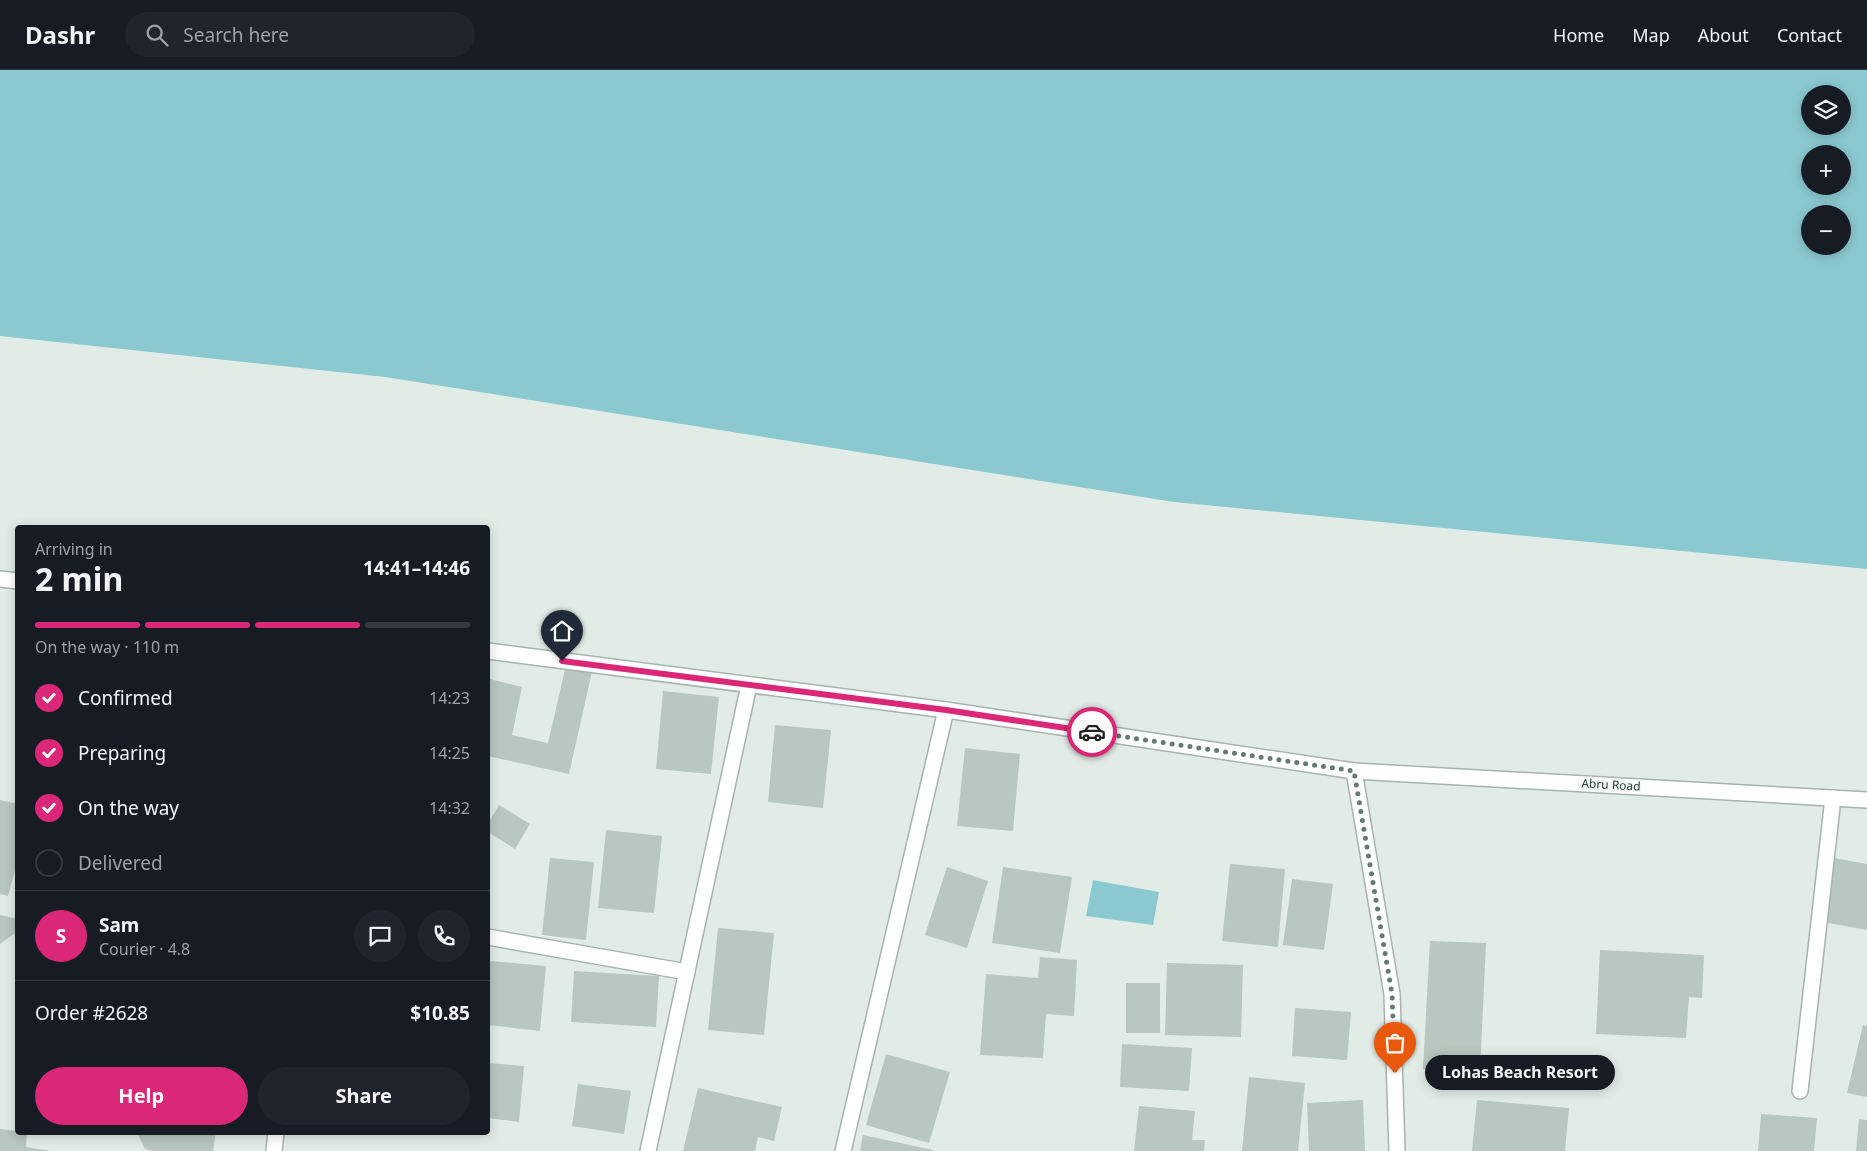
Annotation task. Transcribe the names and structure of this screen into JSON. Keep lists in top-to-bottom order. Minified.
{"streets":{"street":["Abru Road"]},"places":["Lohas Beach Resort"],"page":{"header":"Dashr","search":"Search here","nav":["Home","Map","About","Contact"],"map_buttons":["+","−"],"heading":["2 min","Arriving in","14:41–14:46"],"panel":["Sam","Courier · 4.8","Order #2628","$10.85"],"bar":"On the way · 110 m","list":[["Confirmed","14:23"],["Preparing","14:25"],["On the way","14:32"],"Delivered"],"round":"S","bubble":"Lohas Beach Resort","buttons":["Help","Share"]}}
